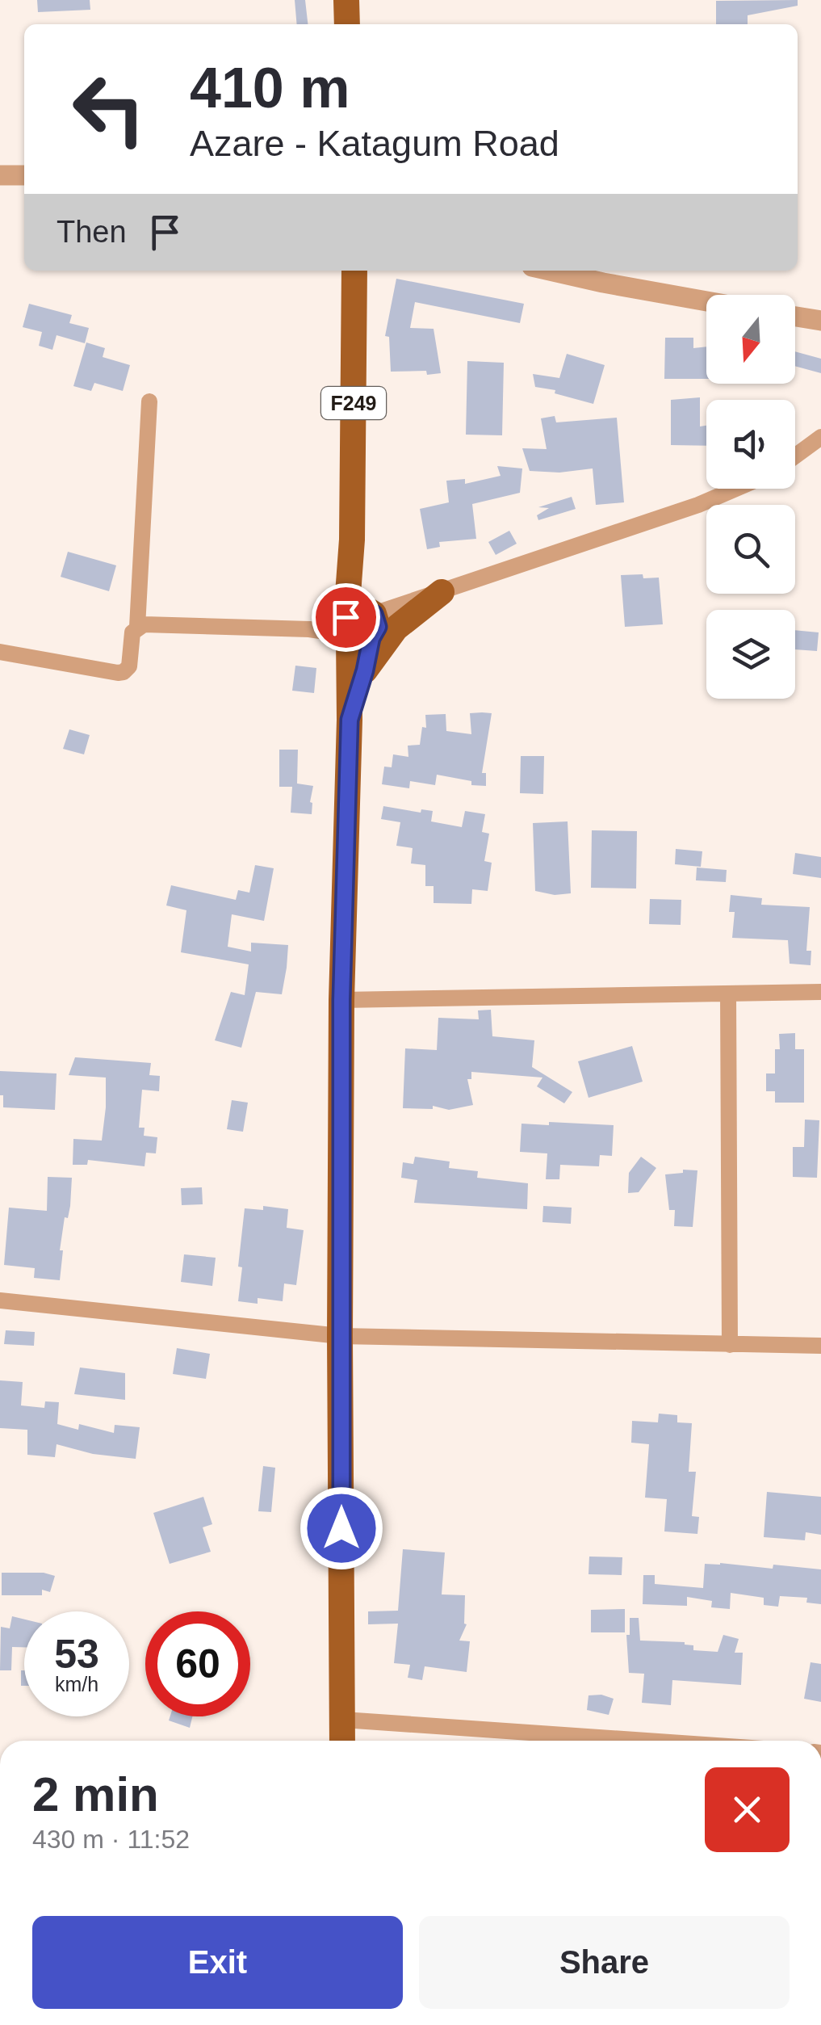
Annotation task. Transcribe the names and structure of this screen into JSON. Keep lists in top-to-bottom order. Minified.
{"streets":{"main road":["F249"]},"north":"bottom","page":{"turn":["410 m","Azare - Katagum Road"],"then":"Then","speed":"53 km/h","limit":"60","heading":["2 min","430 m · 11:52"],"buttons":["Exit","Share"]}}
